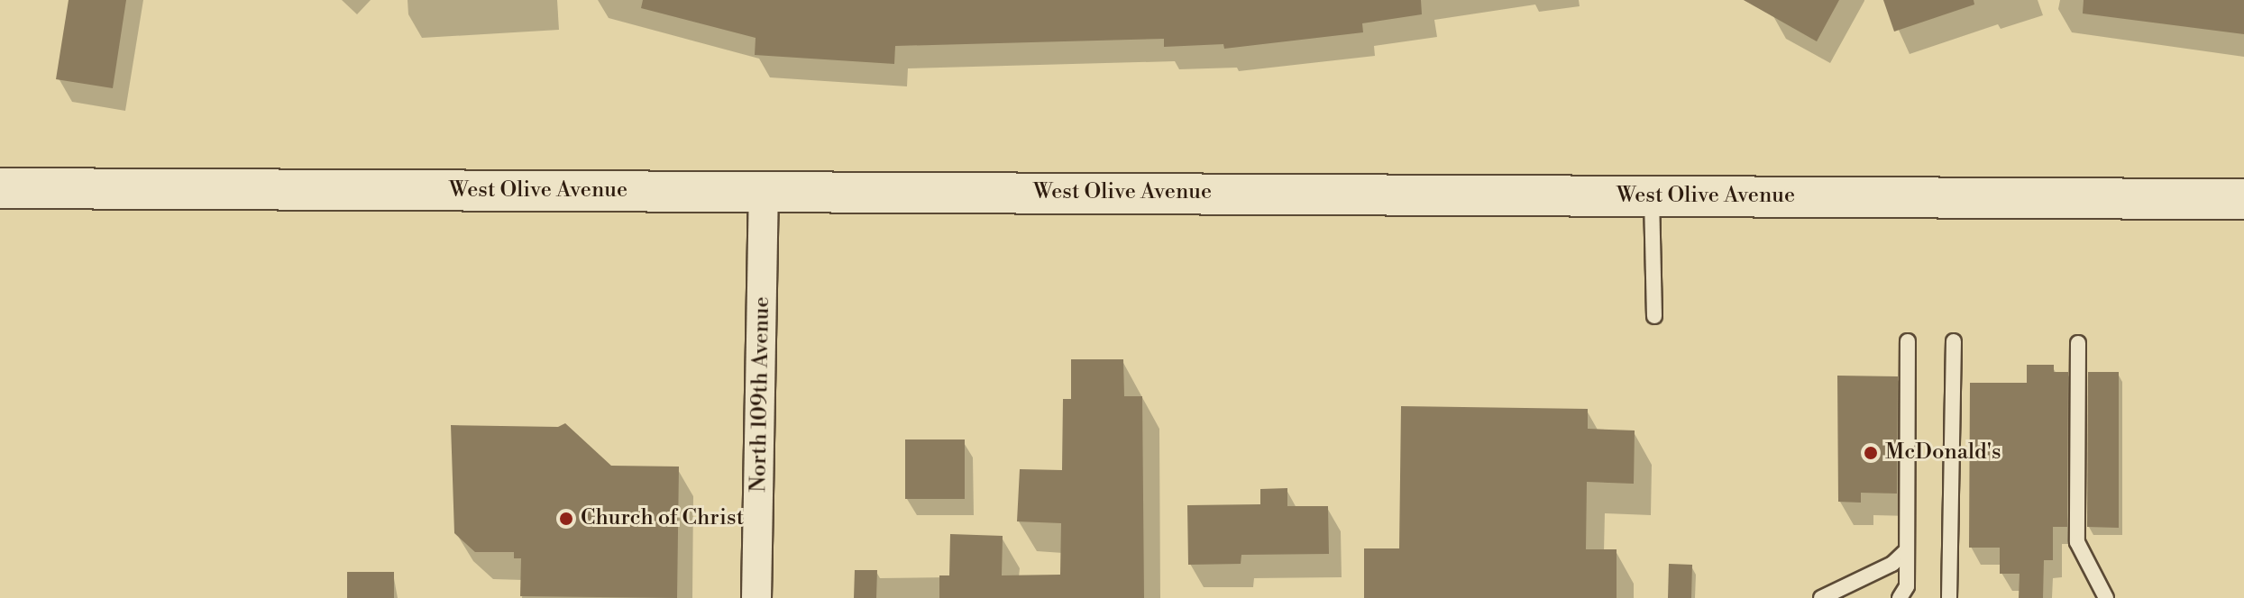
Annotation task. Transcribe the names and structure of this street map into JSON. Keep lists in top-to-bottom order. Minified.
{"streets":{"main road":["West Olive Avenue"],"street":["North 109th Avenue"]},"crossings":[["West Olive Avenue","North 109th Avenue"]],"places":["McDonald's","Church of Christ"]}
